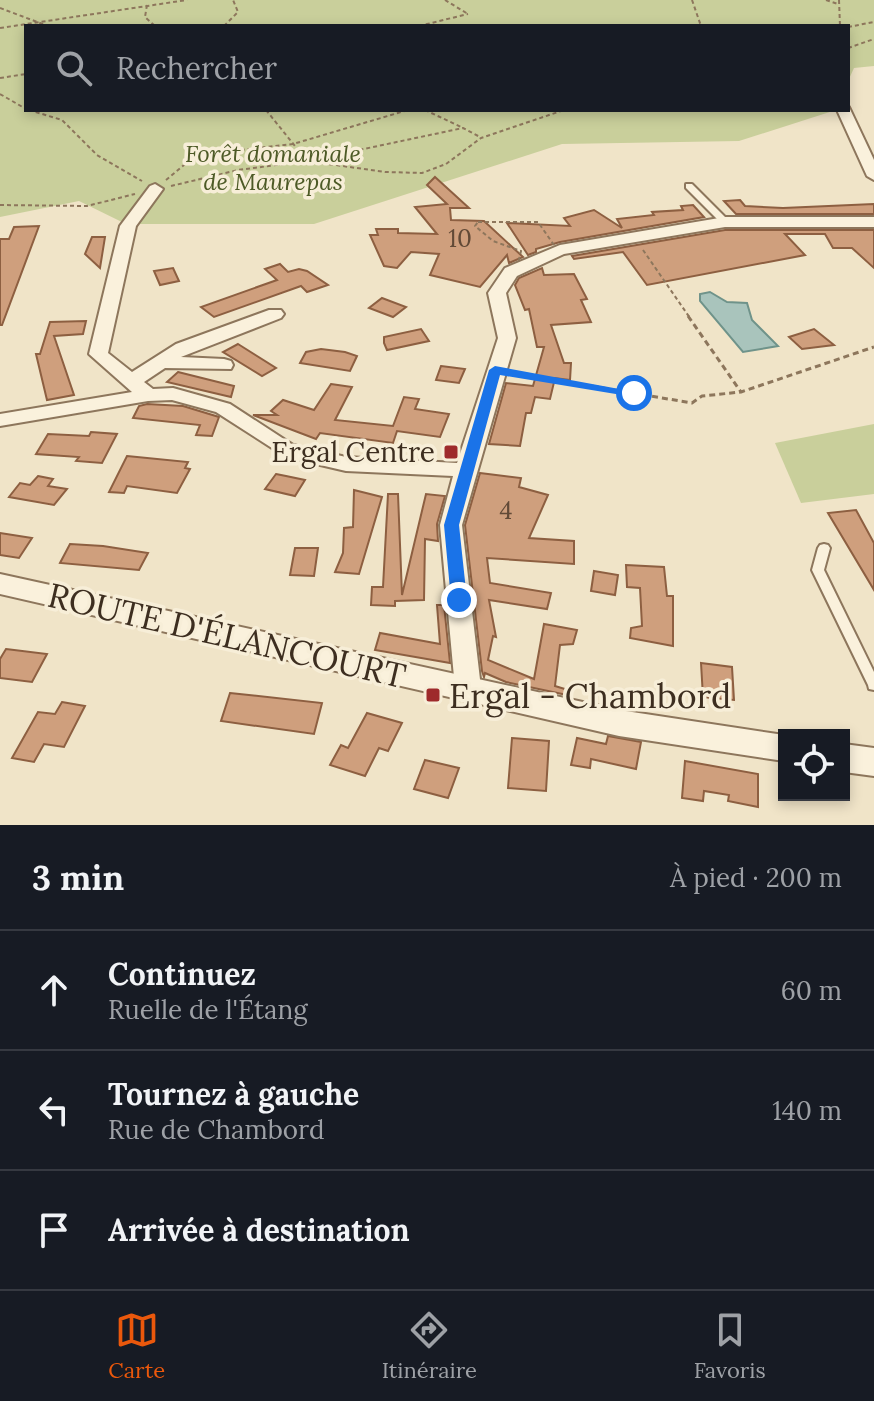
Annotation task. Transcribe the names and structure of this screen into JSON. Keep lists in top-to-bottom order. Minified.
{"streets":{"street":["ROUTE D'ÉLANCOURT"]},"parks":["Forêt domaniale de Maurepas"],"places":{"transit":["Ergal Centre","Ergal - Chambord"]},"house_numbers":["10","4"],"page":{"search":"Rechercher","heading":["3 min","À pied · 200 m"],"list":[["Continuez","Ruelle de l'Étang","60 m"],["Tournez à gauche","Rue de Chambord","140 m"],"Arrivée à destination"],"nav":["Carte","Itinéraire","Favoris"]}}
